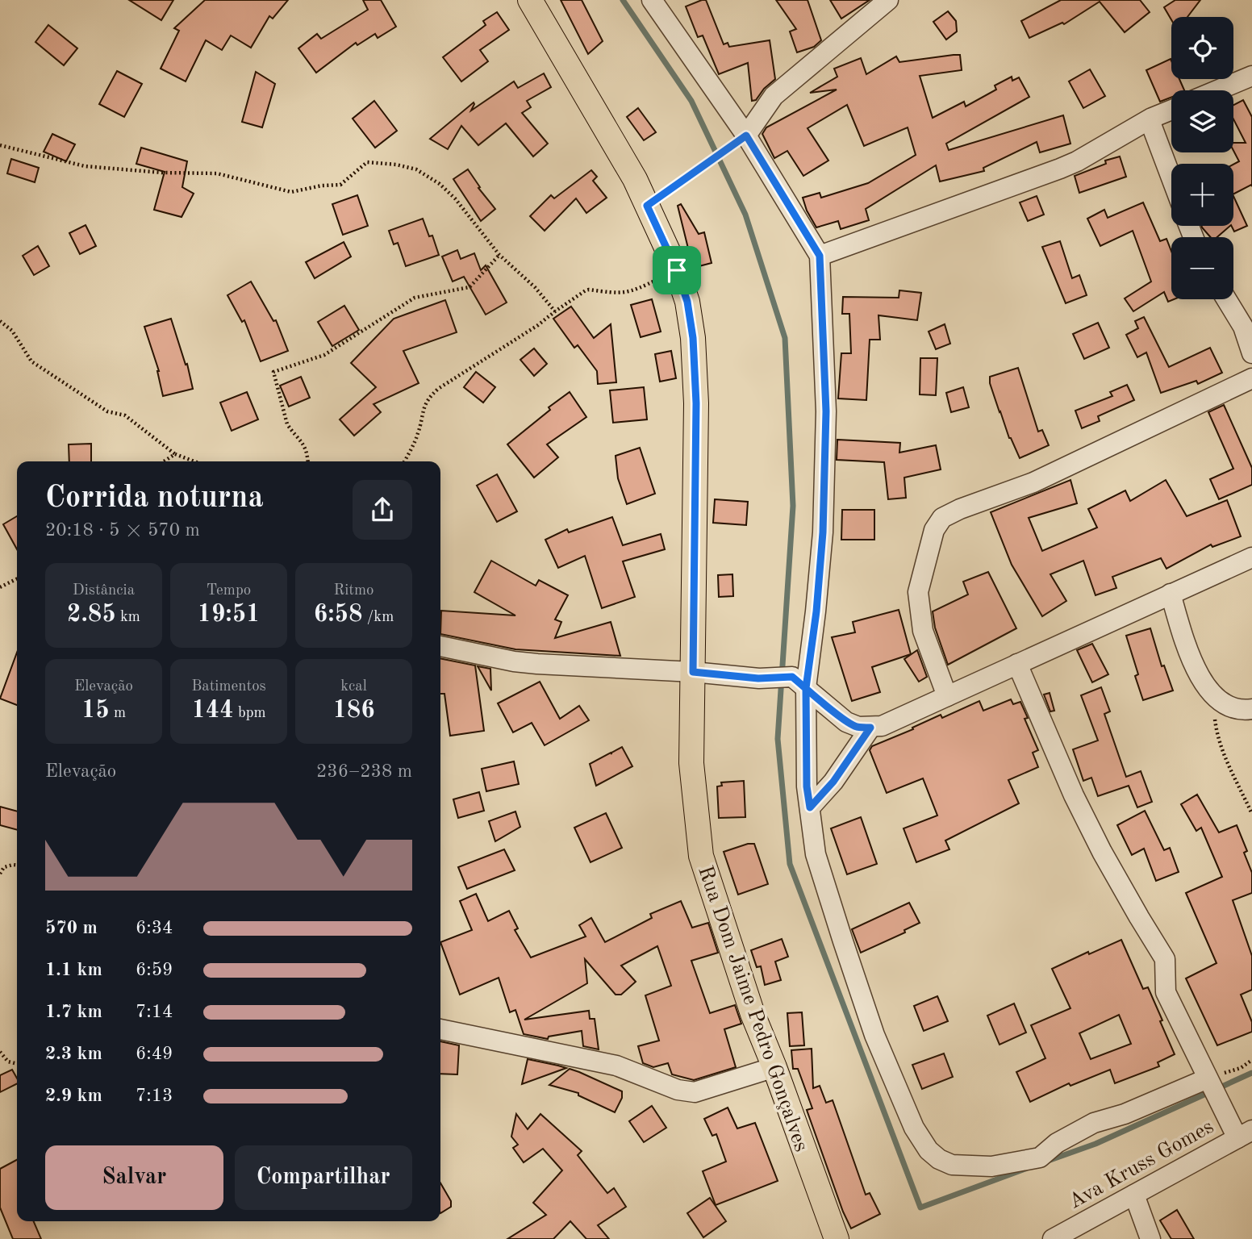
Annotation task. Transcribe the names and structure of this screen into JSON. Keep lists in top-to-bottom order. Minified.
{"streets":{"main road":["Rua Dom Jaime Pedro Gonçalves"],"street":["Ava Kruss Gomes"]},"page":{"map_buttons":["+","−"],"heading":["Corrida noturna","20:18 · 5 × 570 m"],"stats":[["Distância","2.85 km"],["Tempo","19:51"],["Ritmo","6:58 /km"],["Elevação","15 m"],["Batimentos","144 bpm"],["kcal","186"]],"chart":["Elevação","236–238 m"],"list":[{"name":"570 m","note":"6:34"},{"name":"1.1 km","note":"6:59"},{"name":"1.7 km","note":"7:14"},{"name":"2.3 km","note":"6:49"},{"name":"2.9 km","note":"7:13"}],"buttons":["Salvar","Compartilhar"]}}
